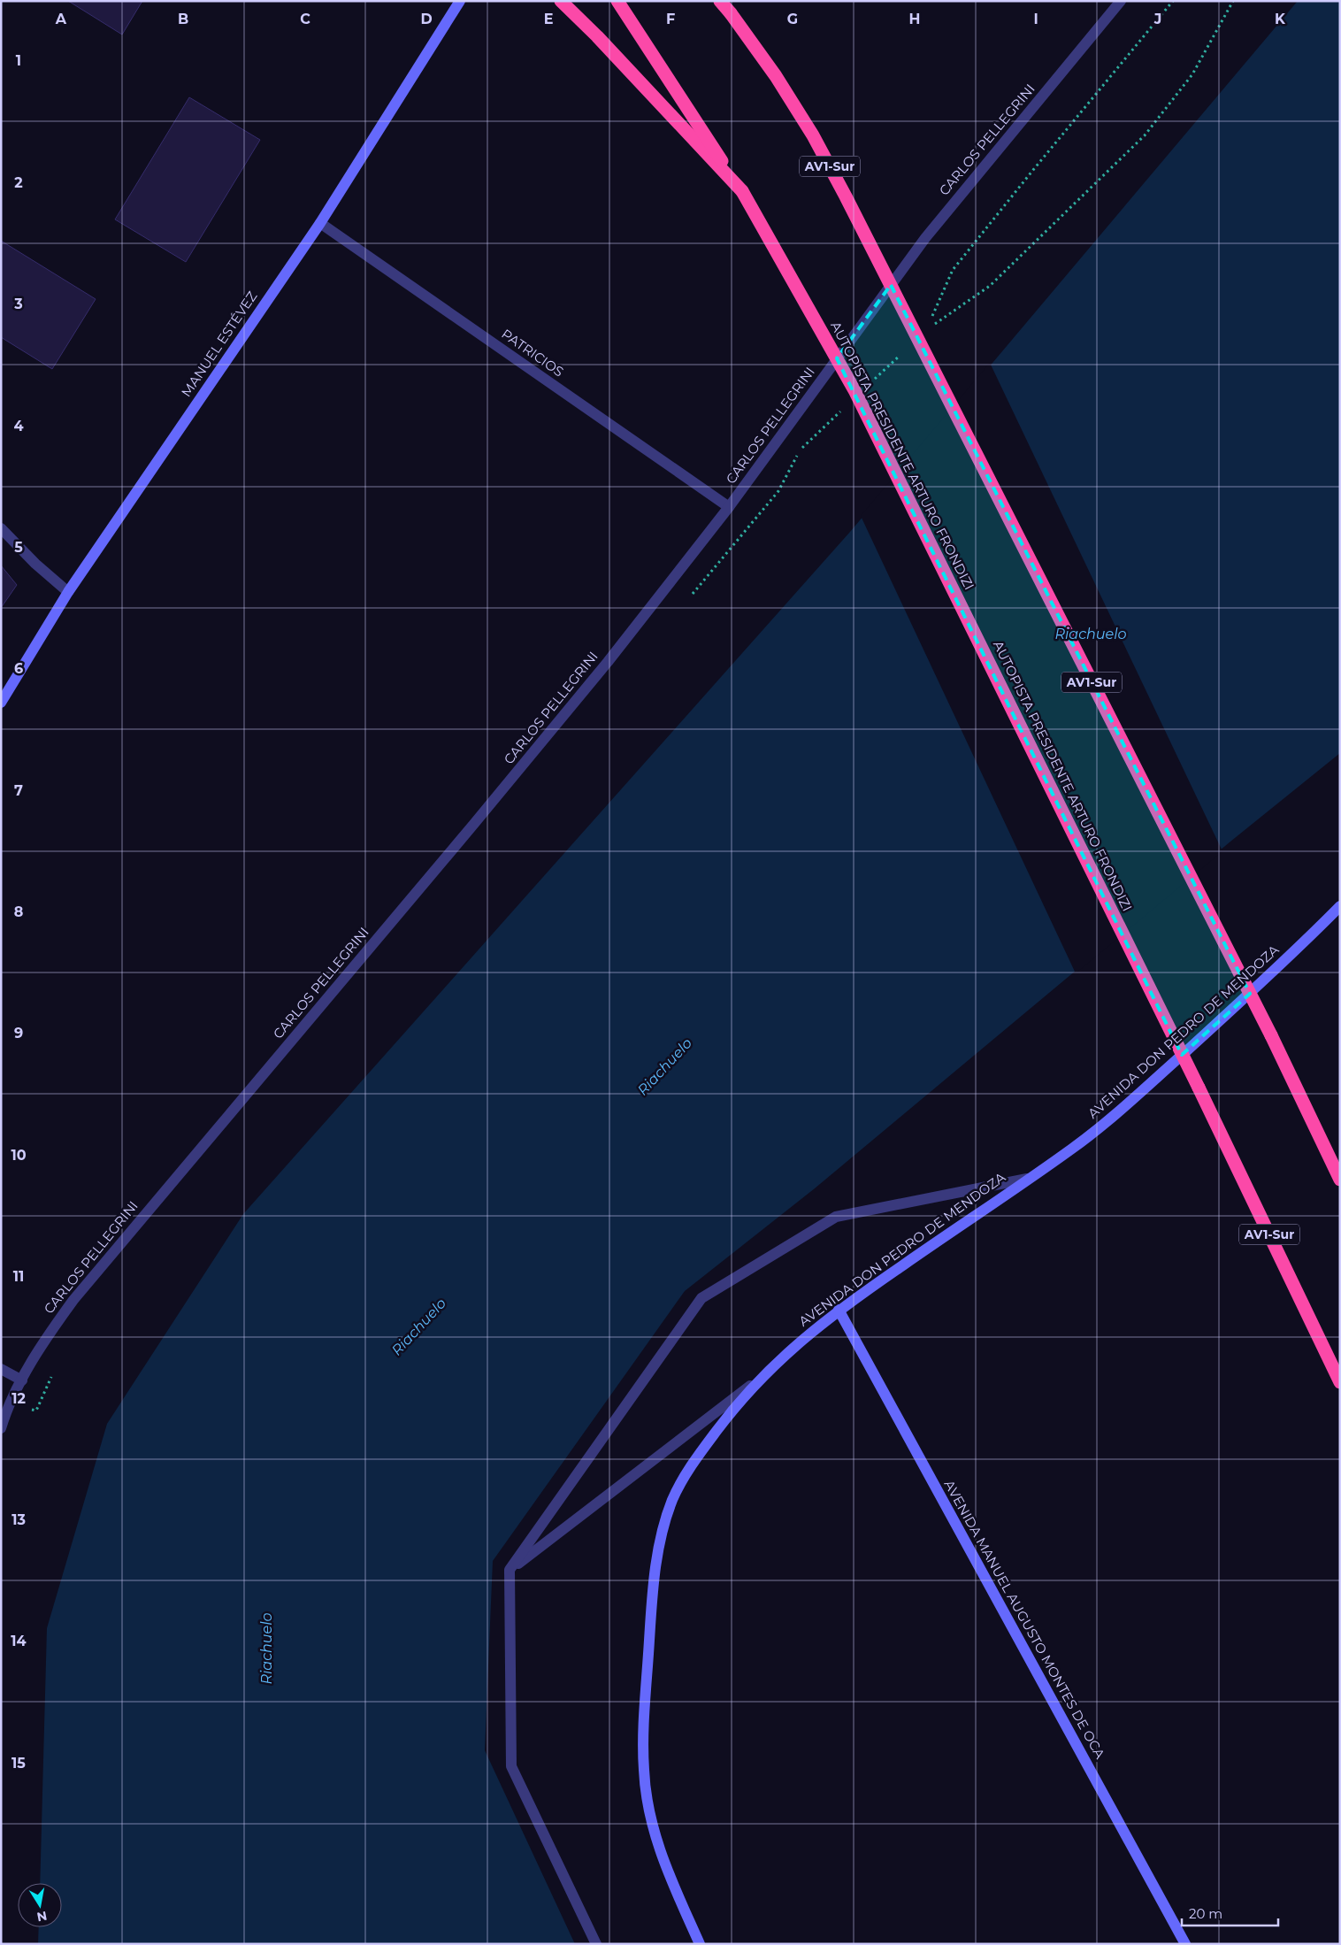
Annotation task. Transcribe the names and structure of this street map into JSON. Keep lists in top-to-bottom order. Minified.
{"streets":{"highway":["AV1-Sur","AUTOPISTA PRESIDENTE ARTURO FRONDIZI"],"main road":["MANUEL ESTÉVEZ","AVENIDA DON PEDRO DE MENDOZA","AVENIDA MANUEL AUGUSTO MONTES DE OCA"],"street":["CARLOS PELLEGRINI","PATRICIOS"]},"crossings":[["CARLOS PELLEGRINI","PATRICIOS"],["MANUEL ESTÉVEZ","PATRICIOS"],["AVENIDA DON PEDRO DE MENDOZA","AVENIDA MANUEL AUGUSTO MONTES DE OCA"]],"water":["Riachuelo"],"scale_bar":"20 m","north":"bottom","grid":{"columns":["A","B","C","D","E","F","G","H","I","J","K"],"rows":["1","2","3","4","5","6","7","8","9","10","11","12","13","14","15"]}}
